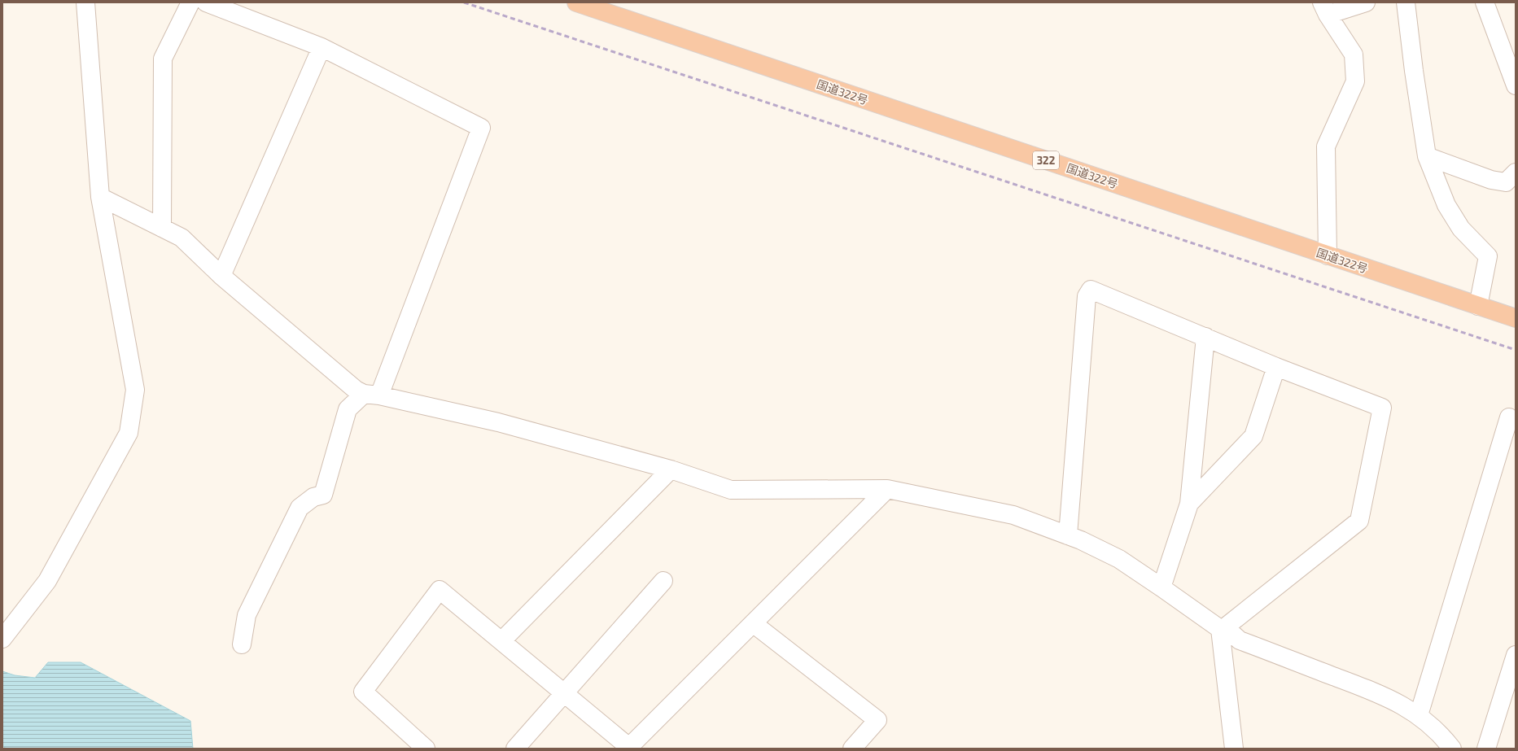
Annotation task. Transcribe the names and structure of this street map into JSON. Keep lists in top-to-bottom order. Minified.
{"streets":{"highway":["国道322号","322"]}}
